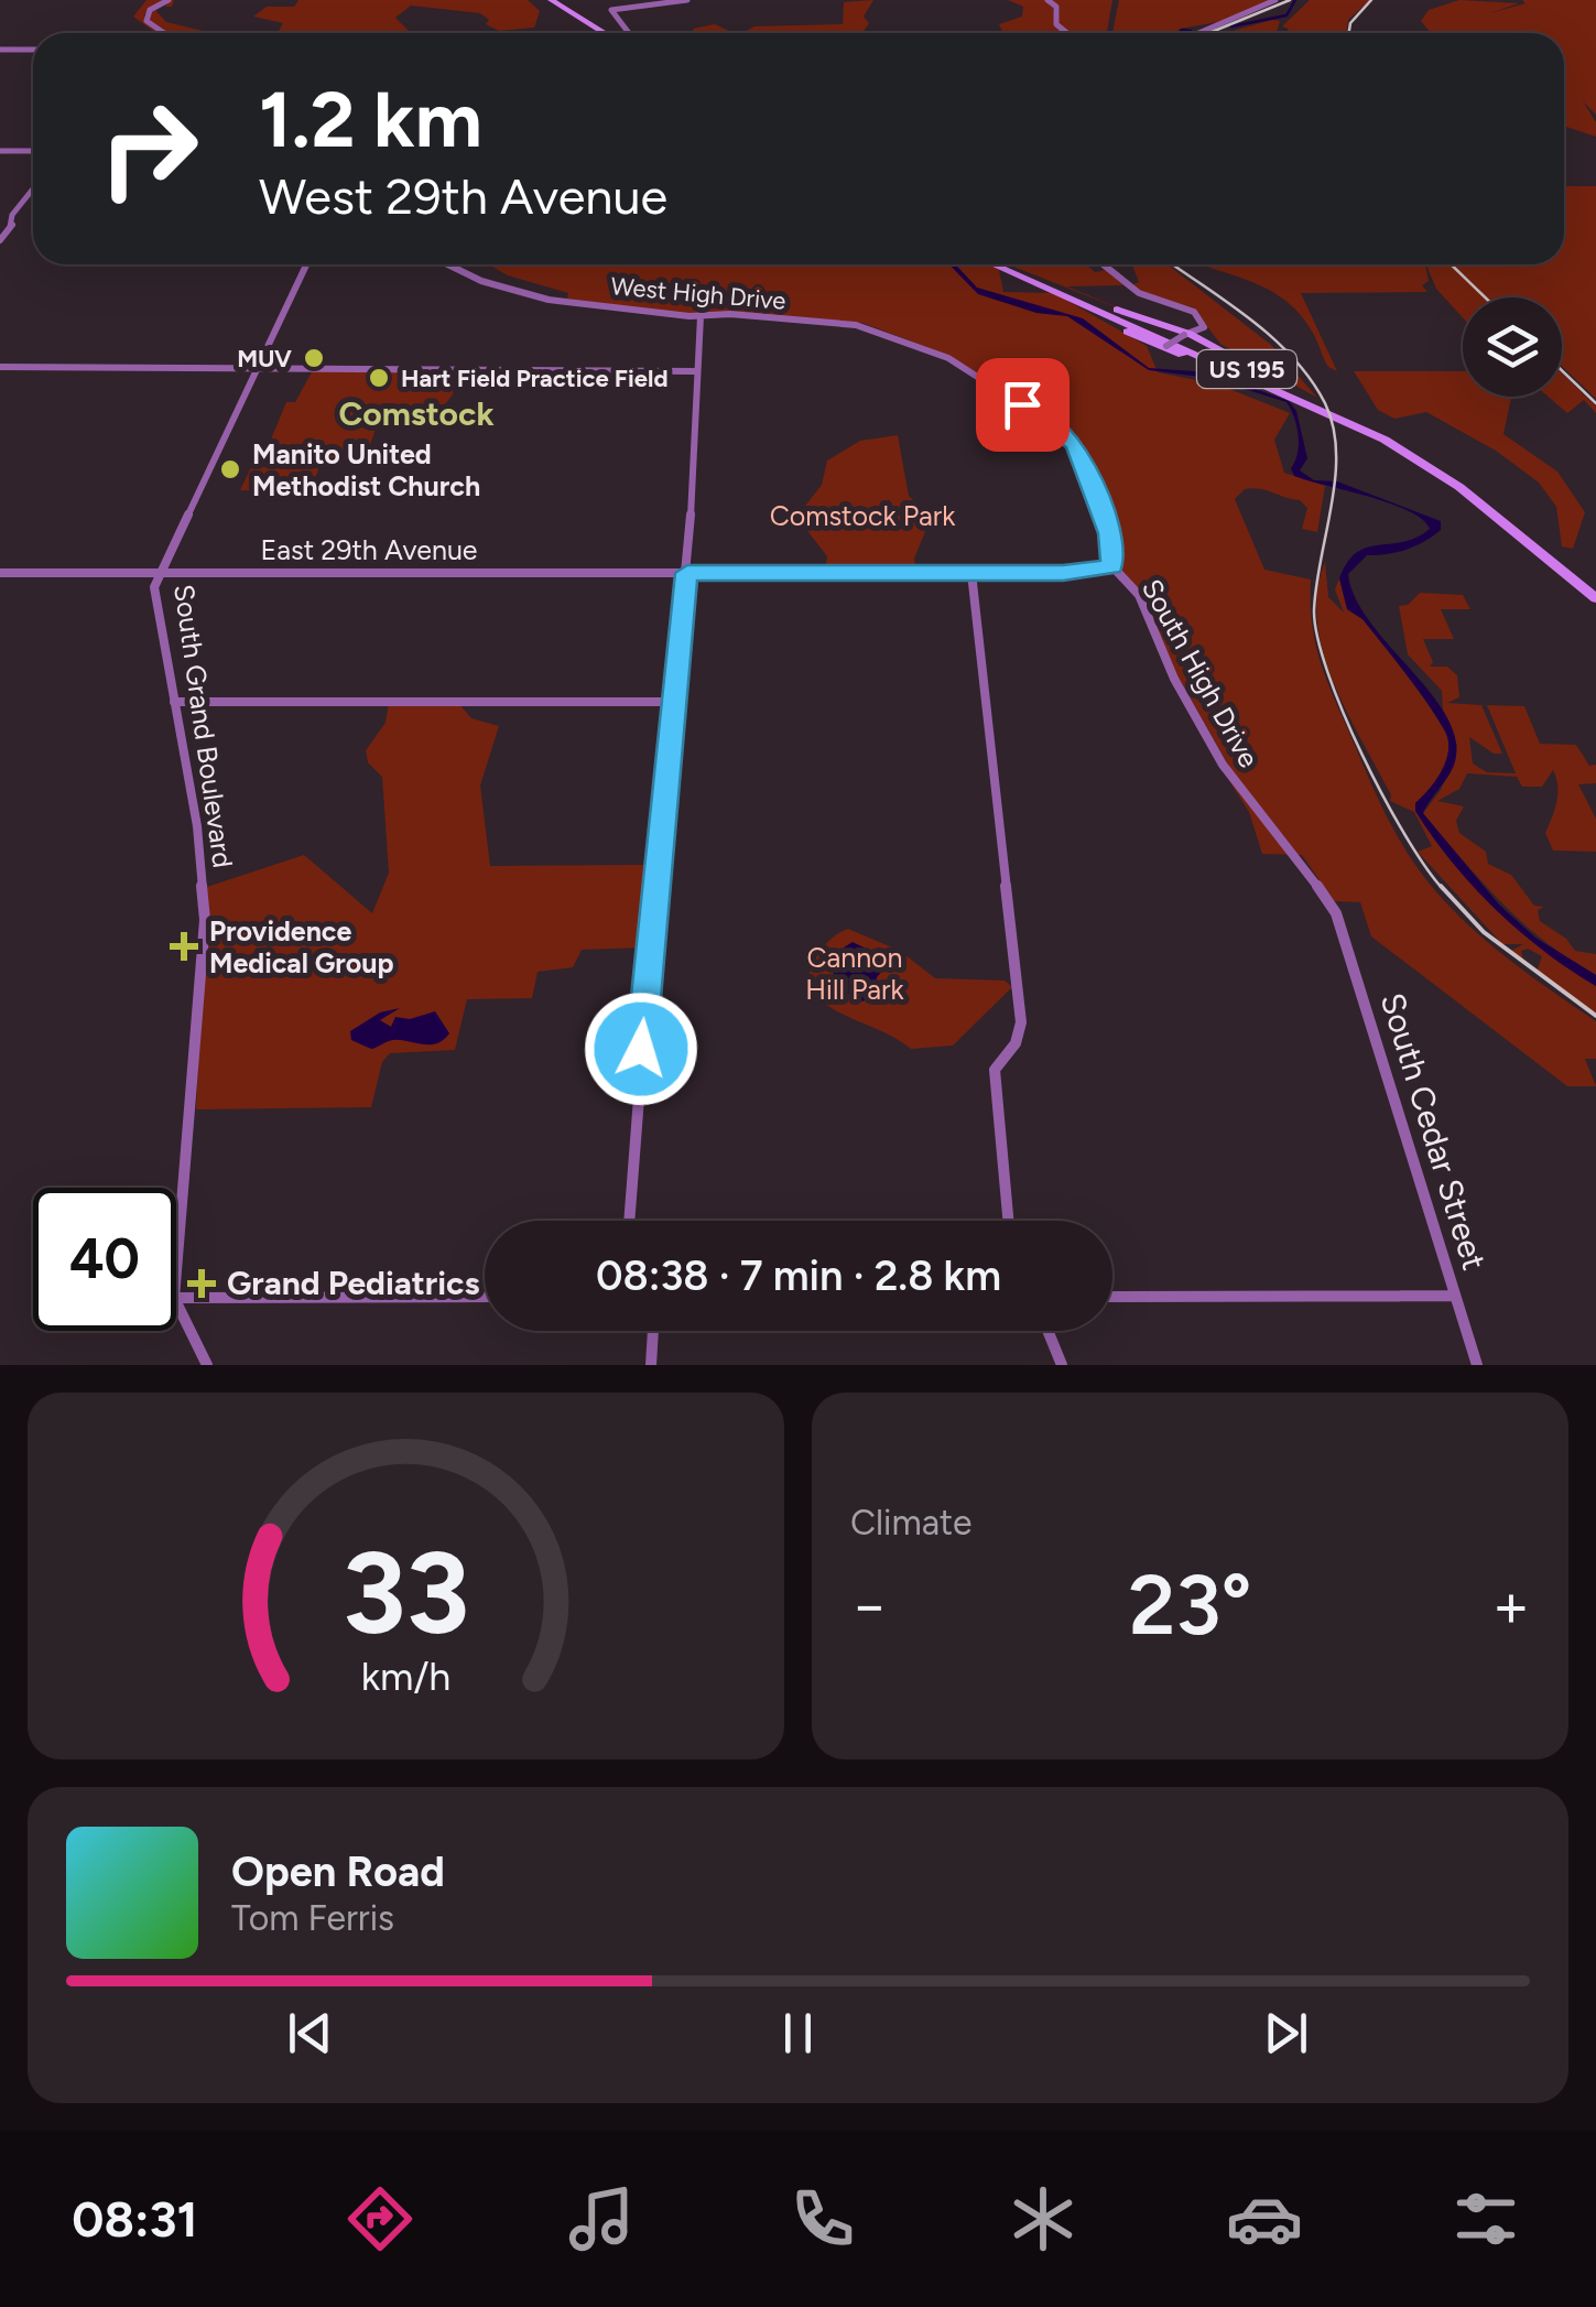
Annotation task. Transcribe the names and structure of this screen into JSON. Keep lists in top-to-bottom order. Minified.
{"streets":{"highway":["US 195"],"main road":["West High Drive","East 29th Avenue","South High Drive","South Grand Boulevard","South Cedar Street"]},"crossings":[["West High Drive","East 29th Avenue"],["West High Drive","South High Drive"],["East 29th Avenue","South High Drive"],["East 29th Avenue","South Grand Boulevard"],["South High Drive","South Cedar Street"]],"districts":["Comstock"],"parks":["Comstock Park","Cannon Hill Park"],"places":{"other":["MUV","Hart Field Practice Field","Manito United Methodist Church"],"health":["Providence Medical Group","Grand Pediatrics"]},"page":{"turn":["1.2 km","West 29th Avenue"],"limit":"40","trip":"08:38 · 7 min · 2.8 km","tile":"Climate","heat":["−","23°","+"],"song":["Open Road","Tom Ferris"],"tabs":"08:31","gauge":["33","km/h"]}}
